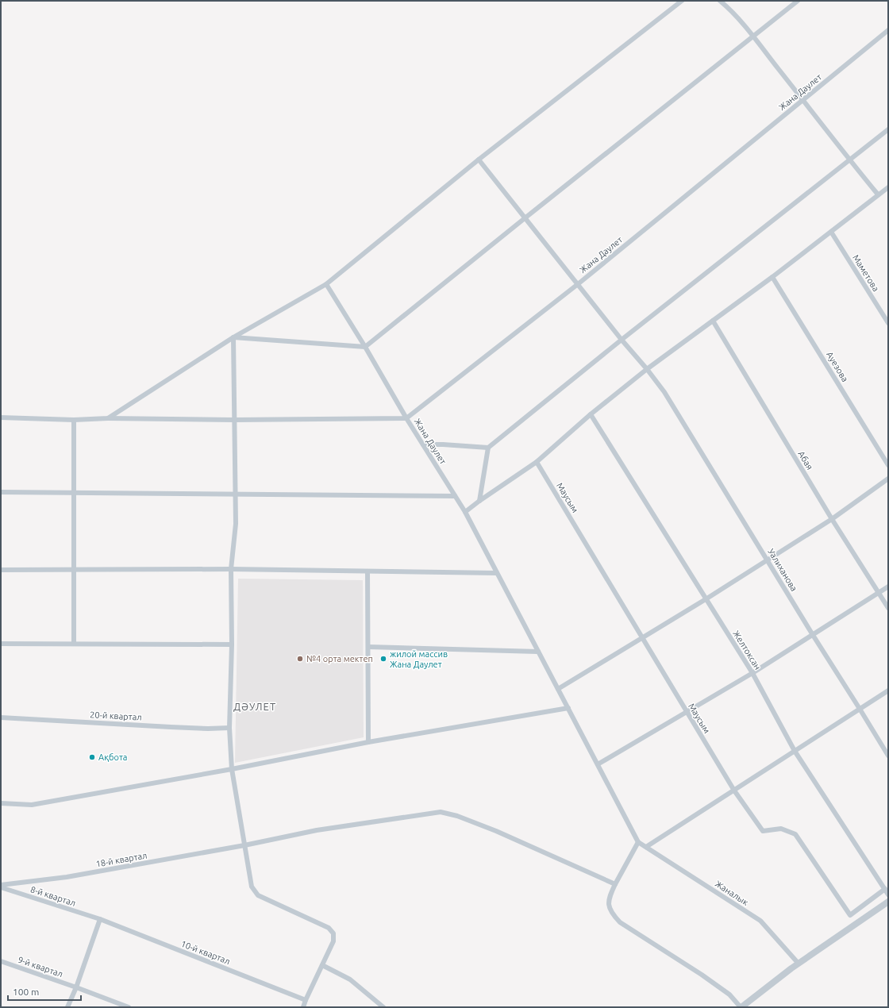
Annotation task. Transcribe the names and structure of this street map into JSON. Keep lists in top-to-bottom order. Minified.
{"streets":{"street":["Жана Даулет","Маметова","Ауезова","Абая","Маусым","Уалиханова","Желтоксан","20-й квартал","18-й квартал","Жаналык","8-й квартал","10-й квартал","9-й квартал"]},"crossings":[["Жана Даулет","Уалиханова"],["Жана Даулет","Жаналык"],["Маусым","Желтоксан"],["18-й квартал","8-й квартал"],["8-й квартал","10-й квартал"]],"districts":["ДӘУЛЕТ"],"places":["№4 орта мектеп","жилой массив Жана Даулет","Ақбота"],"scale_bar":"100 m"}
